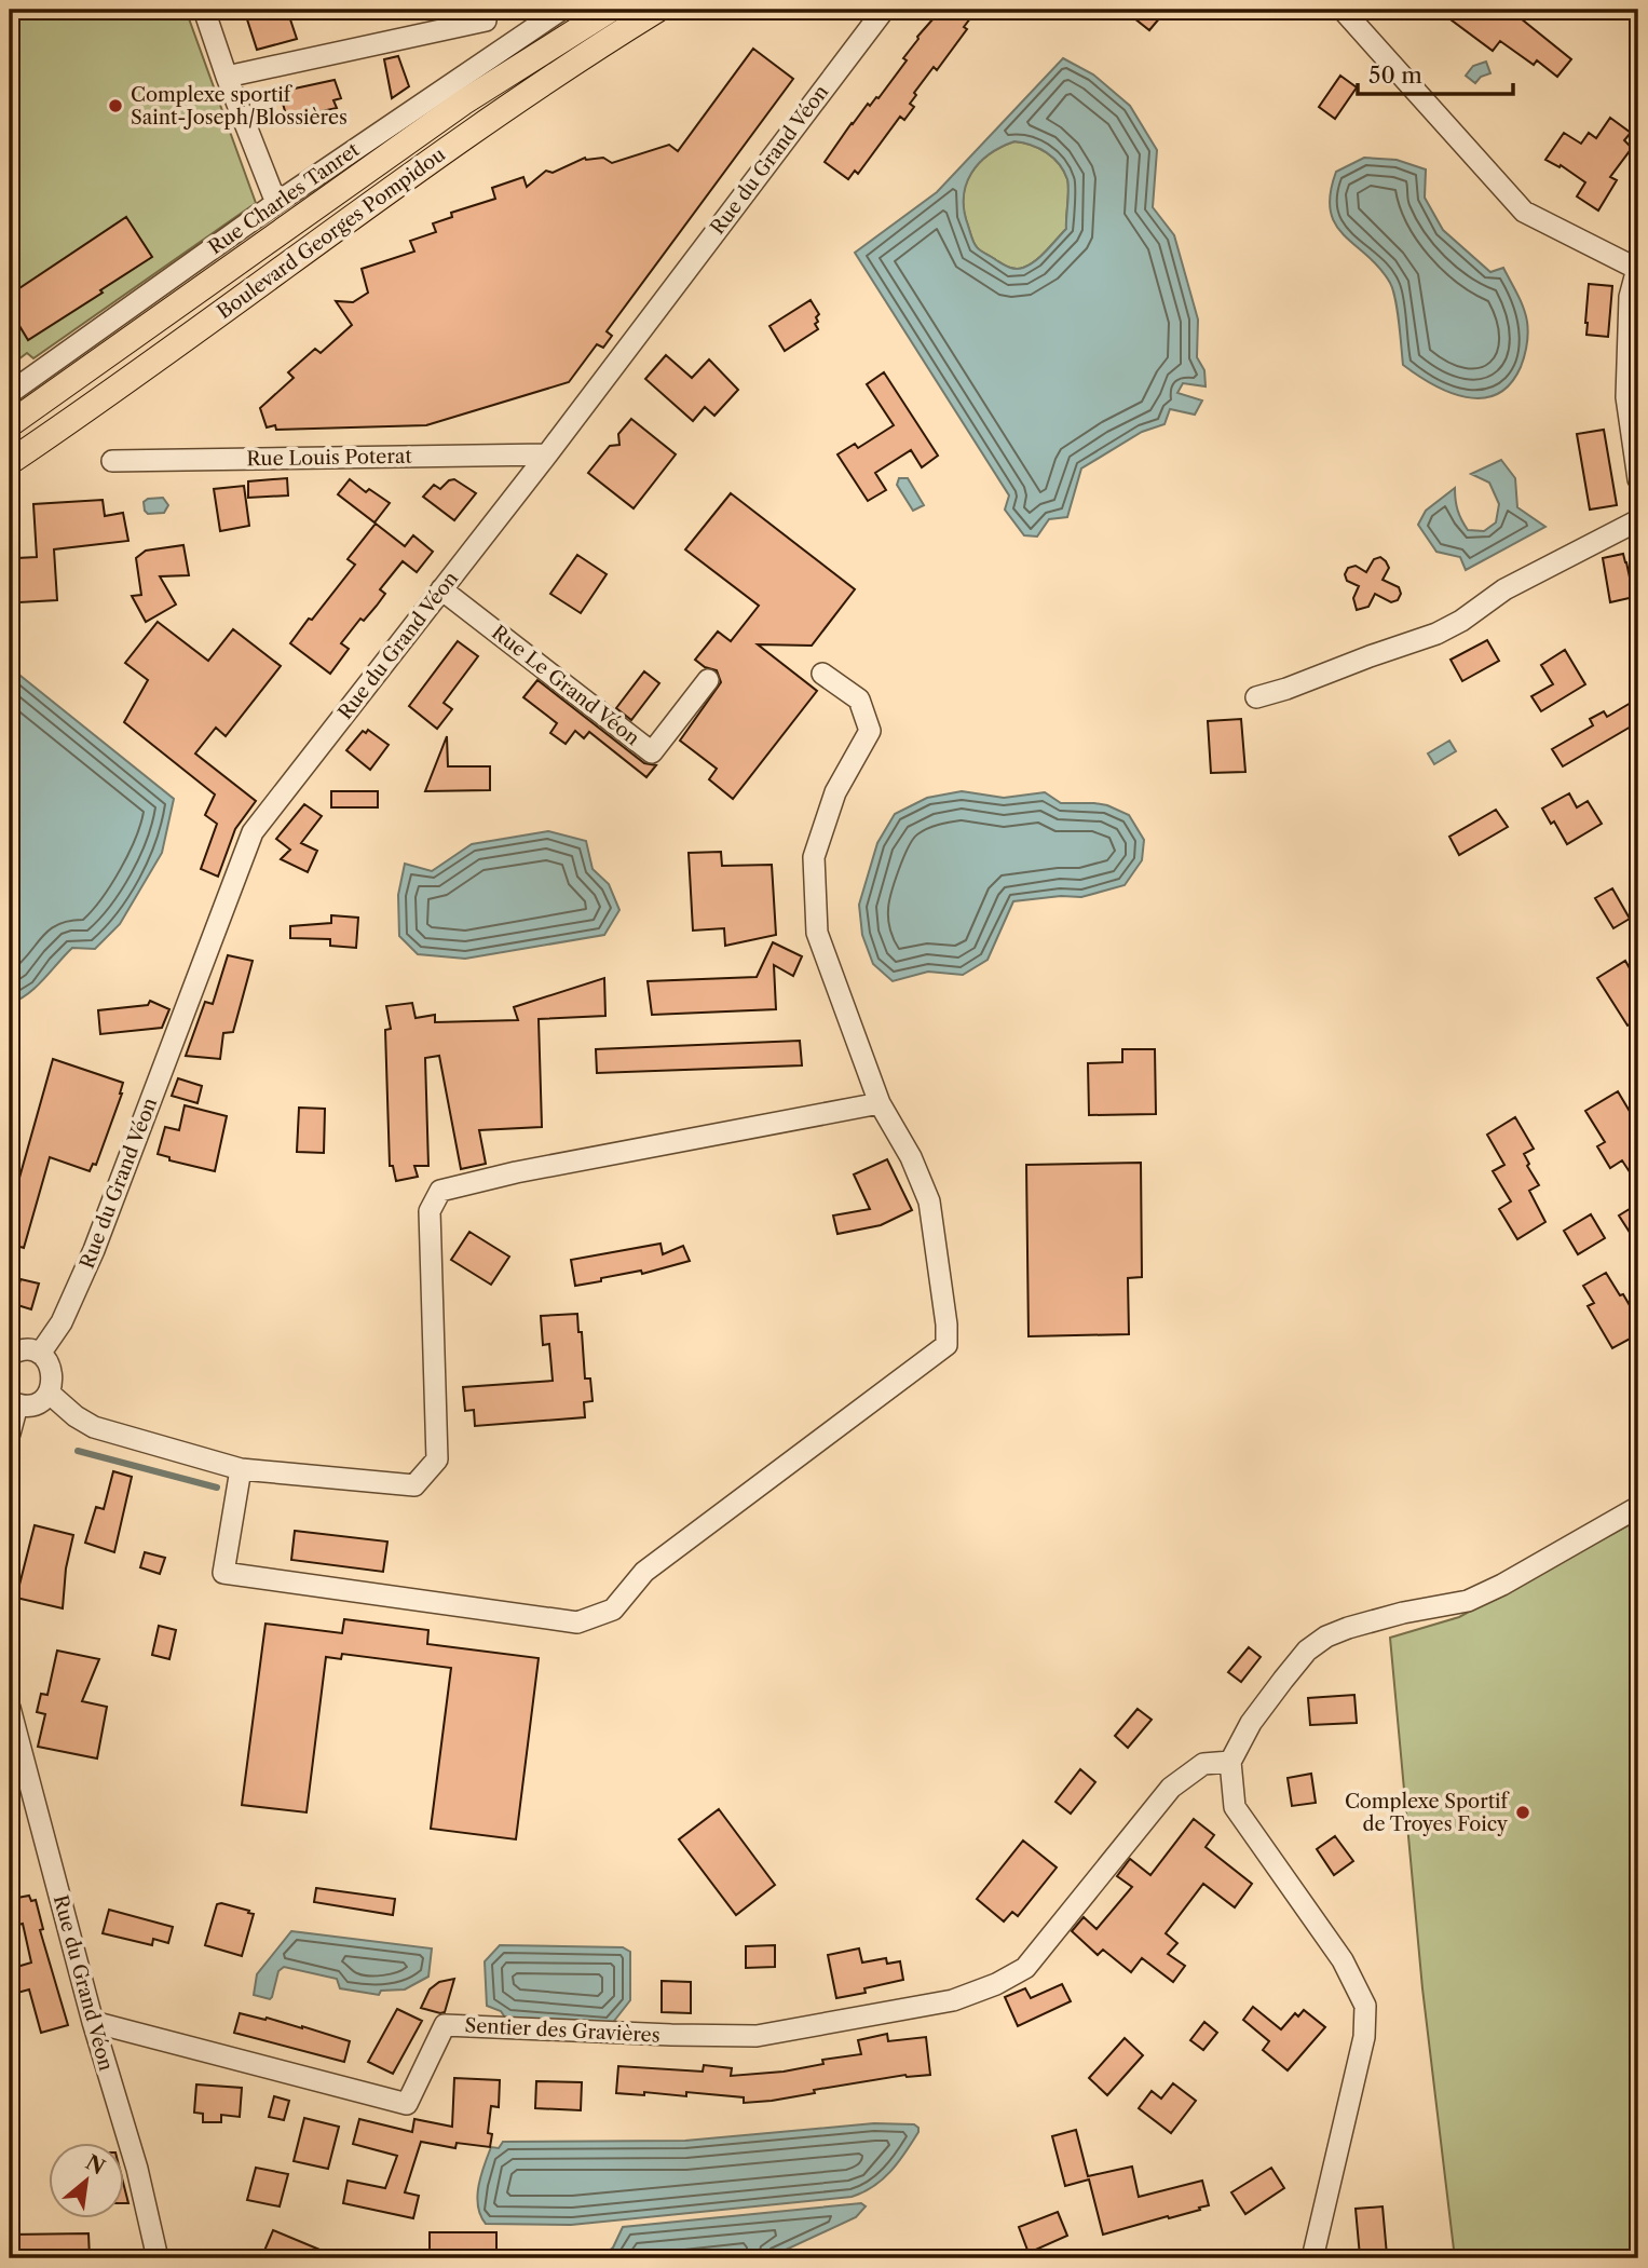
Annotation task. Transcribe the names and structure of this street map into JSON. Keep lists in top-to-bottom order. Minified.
{"streets":{"main road":["Boulevard Georges Pompidou"],"street":["Rue du Grand Véon","Rue Charles Tanret","Rue Louis Poterat","Rue Le Grand Véon","Sentier des Gravières"]},"crossings":[["Rue du Grand Véon","Rue Louis Poterat"],["Rue du Grand Véon","Rue Le Grand Véon"],["Rue du Grand Véon","Sentier des Gravières"]],"places":["Complexe sportif Saint-Joseph/Blossières","Complexe Sportif de Troyes Foicy"],"scale_bar":"50 m","north":"top right"}
